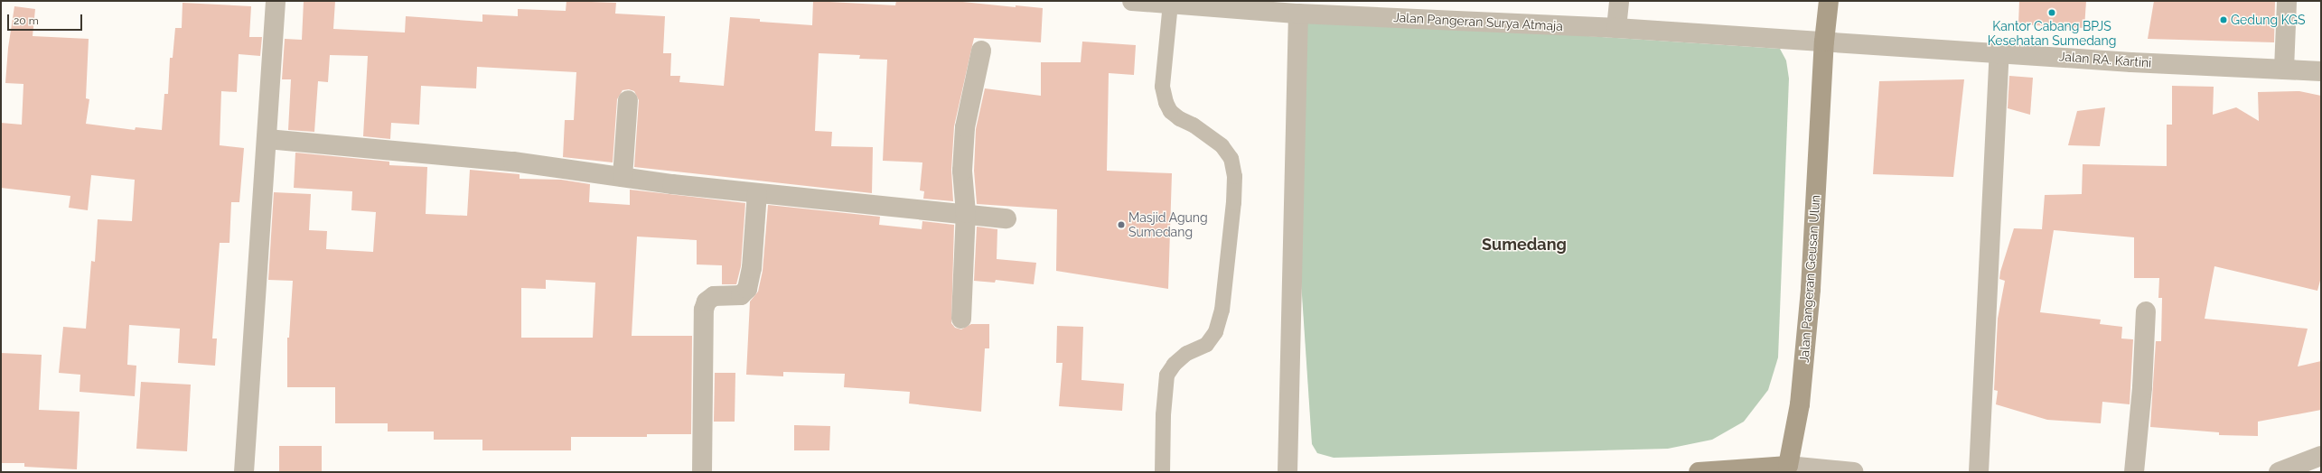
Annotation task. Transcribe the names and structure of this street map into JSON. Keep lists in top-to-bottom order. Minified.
{"streets":{"main road":["Jalan Pangeran Geusan Ulun"],"street":["Jalan Pangeran Surya Atmaja","Jalan RA. Kartini"]},"crossings":[["Jalan Pangeran Surya Atmaja","Jalan RA. Kartini"],["Jalan Pangeran Surya Atmaja","Jalan Pangeran Geusan Ulun"],["Jalan RA. Kartini","Jalan Pangeran Geusan Ulun"]],"districts":["Sumedang"],"places":["Kantor Cabang BPJS Kesehatan Sumedang","Gedung KGS","Masjid Agung Sumedang"],"scale_bar":"20 m"}
